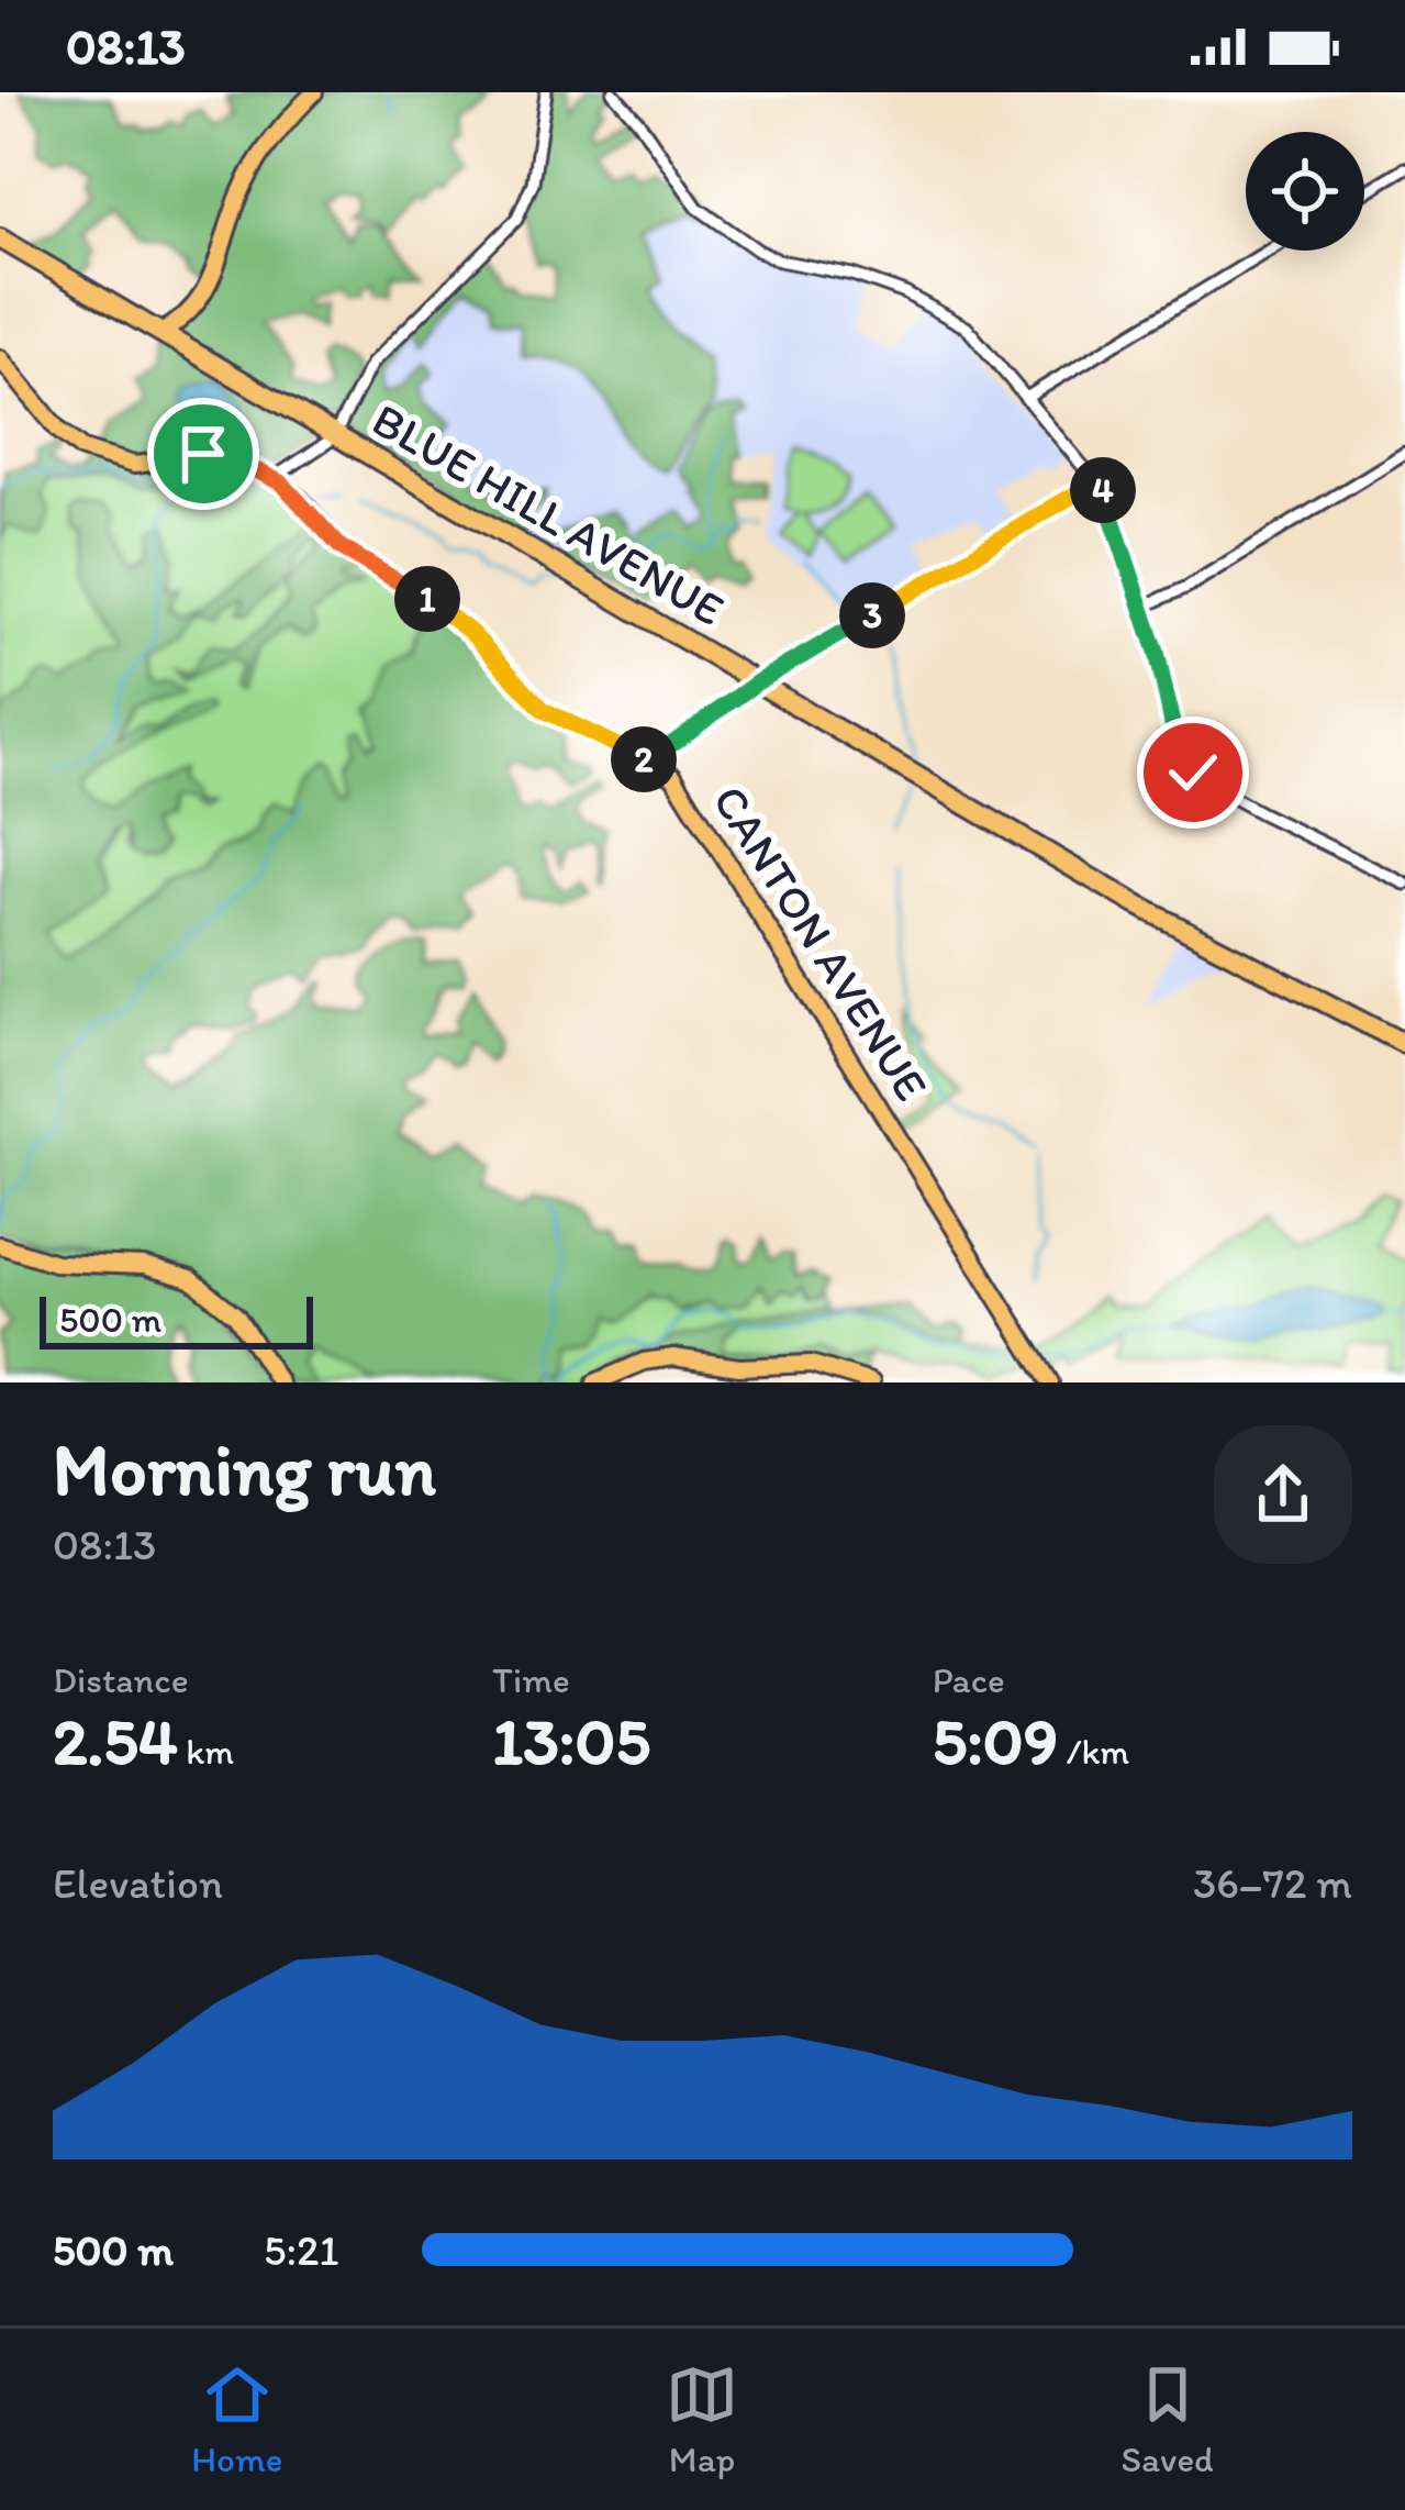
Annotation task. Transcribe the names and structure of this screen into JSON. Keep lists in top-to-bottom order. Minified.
{"streets":{"highway":["BLUE HILL AVENUE"],"main road":["CANTON AVENUE"]},"scale_bar":"500 m","page":{"status":"08:13","pins":["4","1","3","2"],"scale":"500 m","heading":["Morning run","08:13"],"stats":[["Distance","2.54 km"],["Time","13:05"],["Pace","5:09 /km"]],"chart":["Elevation","36–72 m"],"list":[{"name":"500 m","note":"5:21"}],"tabs":["Home","Map","Saved"]}}
